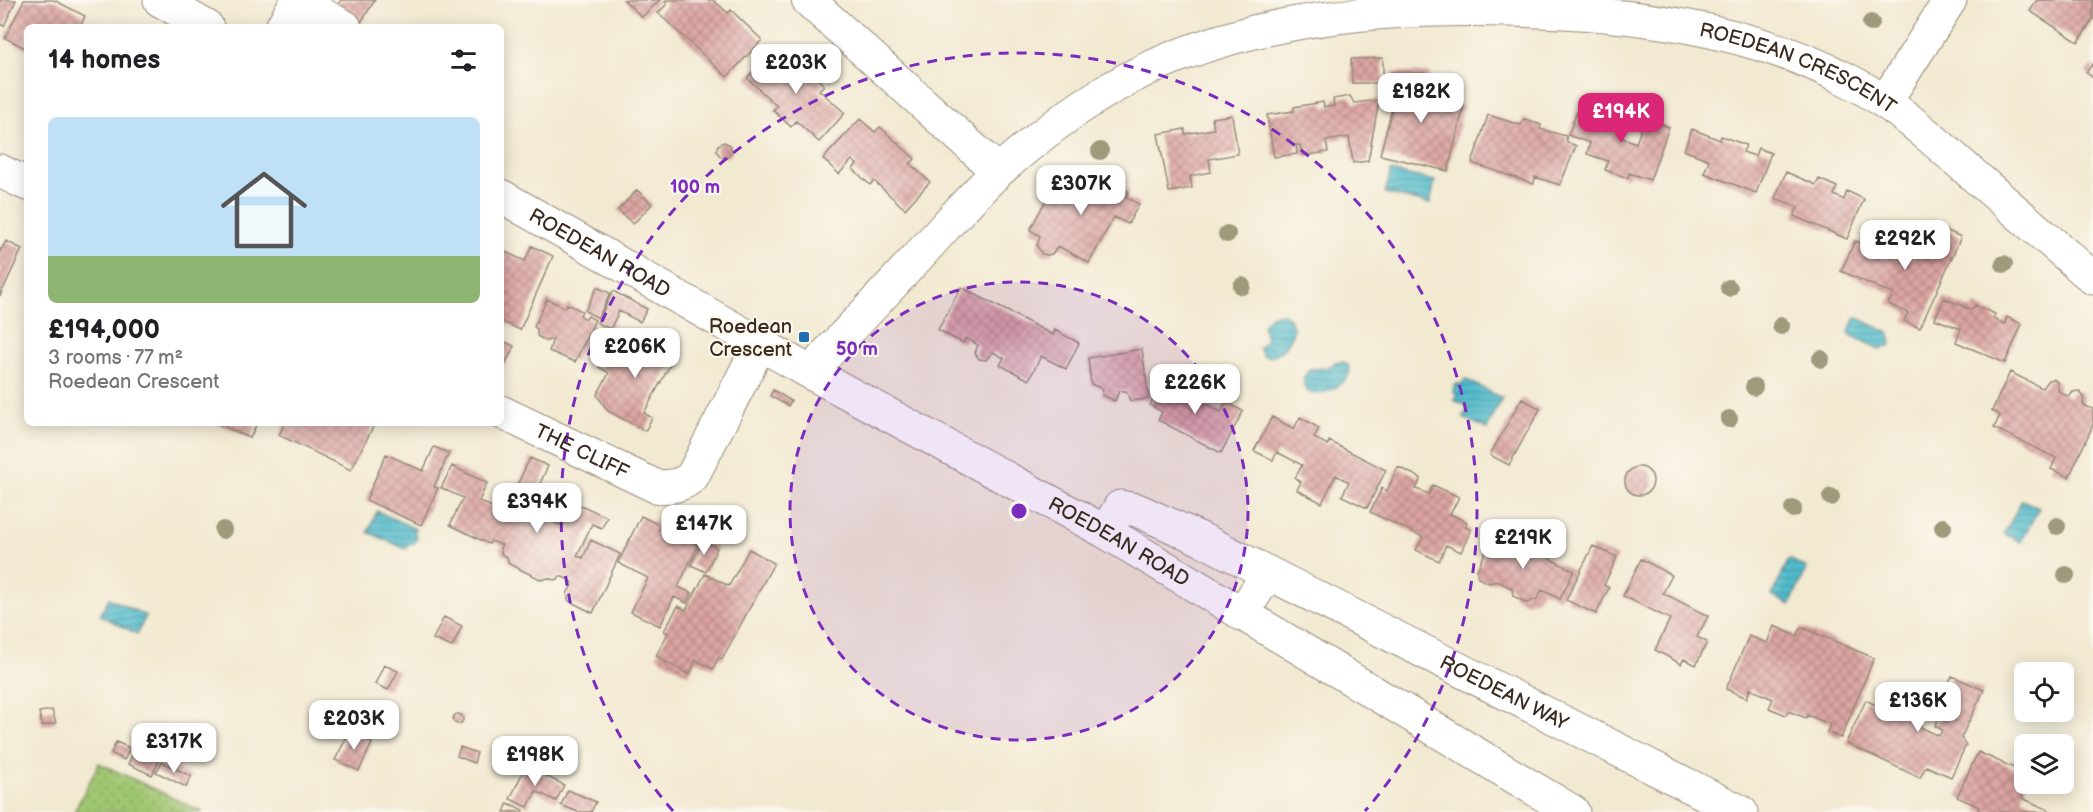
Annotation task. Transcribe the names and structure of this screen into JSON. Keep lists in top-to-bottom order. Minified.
{"streets":{"street":["ROEDEAN CRESCENT","ROEDEAN ROAD","THE CLIFF","ROEDEAN WAY"]},"crossings":[["ROEDEAN CRESCENT","ROEDEAN ROAD"],["ROEDEAN ROAD","THE CLIFF"],["ROEDEAN ROAD","ROEDEAN WAY"]],"places":{"transit":["Roedean Crescent"]},"page":{"heading":"14 homes","price":["£203K","£182K","£194K","£307K","£292K","£206K","£226K","£394K","£147K","£219K","£136K","£203K","£317K","£198K"],"list":[{"name":"£194,000","note":"3 rooms · 77 m² · Roedean Crescent"}]},"rings":["100 m","50 m"]}
